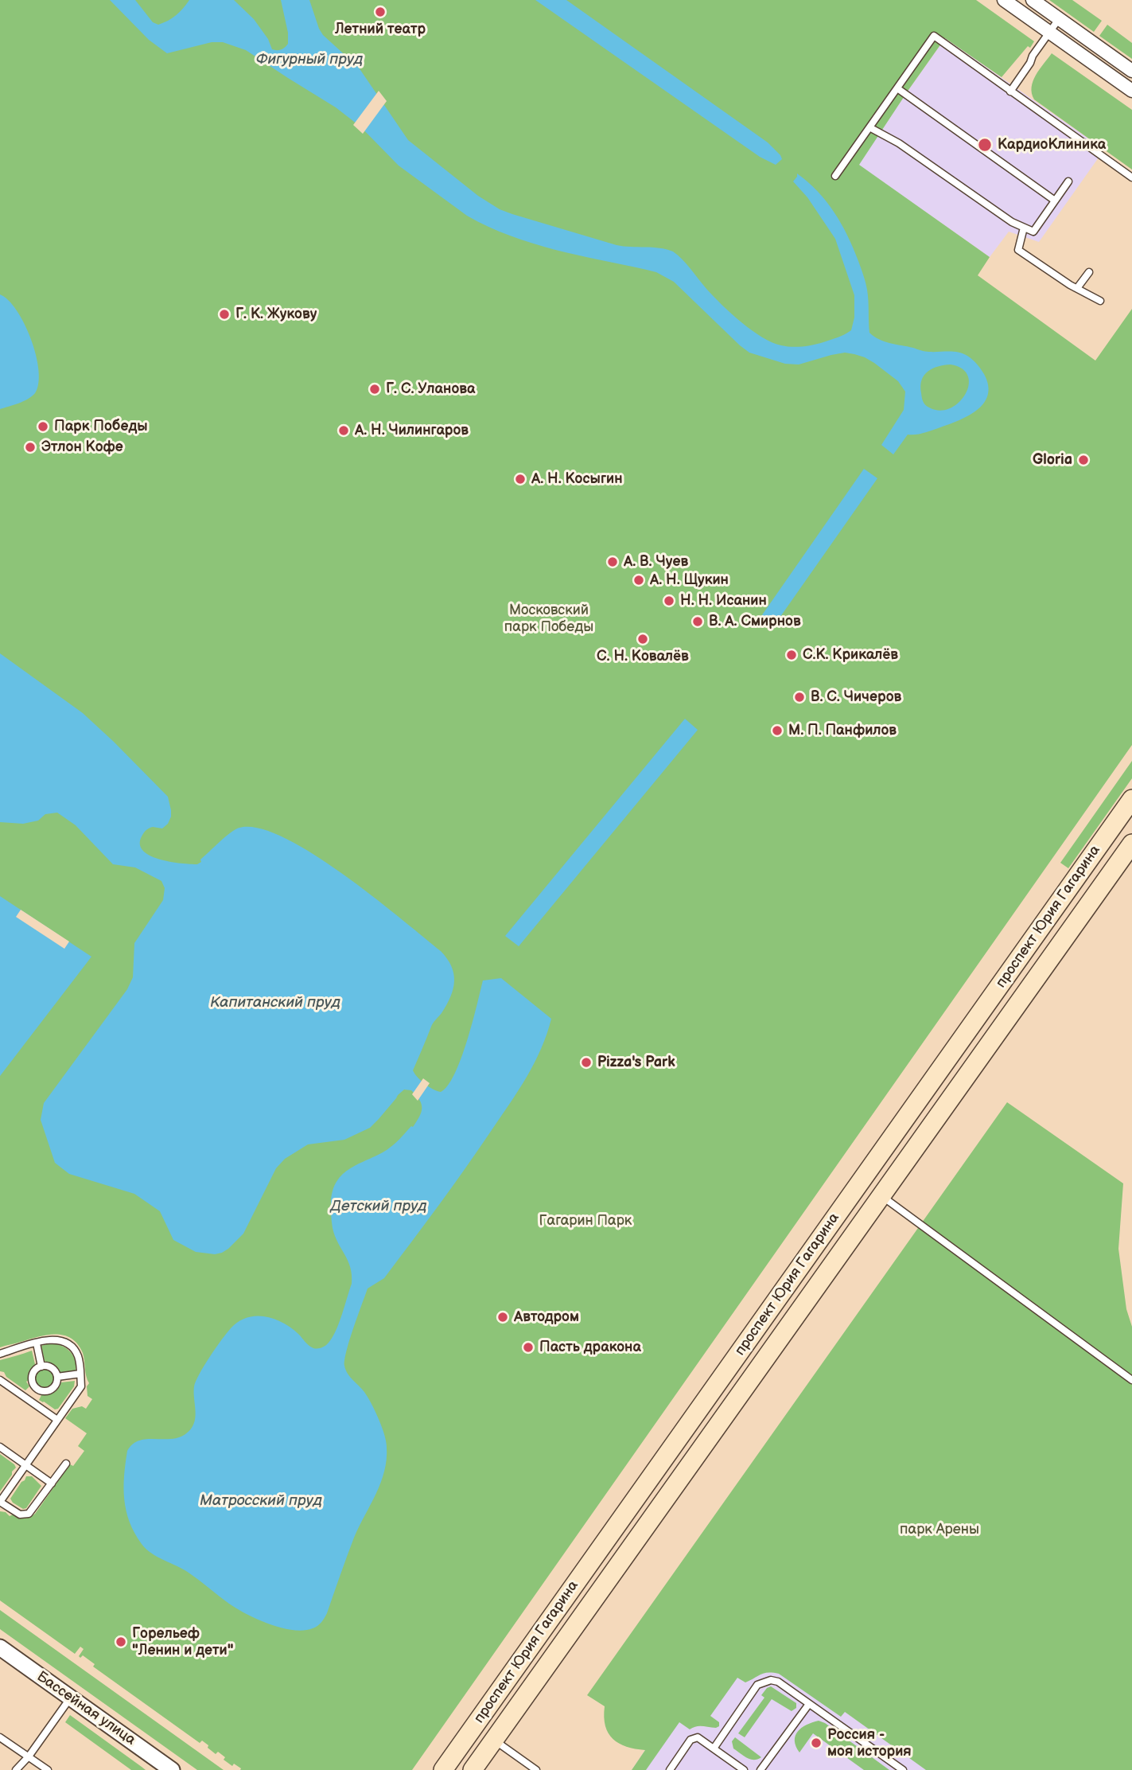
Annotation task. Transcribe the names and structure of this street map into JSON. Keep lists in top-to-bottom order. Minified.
{"streets":{"main road":["проспект Юрия Гагарина"],"street":["Бассейная улица"]},"water":["Фигурный пруд","Капитанский пруд","Детский пруд","Матросский пруд"],"parks":["Московский парк Победы","Гагарин Парк","парк Арены"],"places":["Летний театр","КардиоКлиника","Г. К. Жукову","Г. С. Уланова","Парк Победы","А. Н. Чилингаров","Этлон Кофе","Gloria","А. Н. Косыгин","А. В. Чуев","А. Н. Щукин","Н. Н. Исанин","В. А. Смирнов","С. Н. Ковалёв","С.К. Крикалёв","В. С. Чичеров","М. П. Панфилов","Pizza's Park","Автодром","Пасть дракона","Горельеф \"Ленин и дети\"","Россия - моя история"]}
